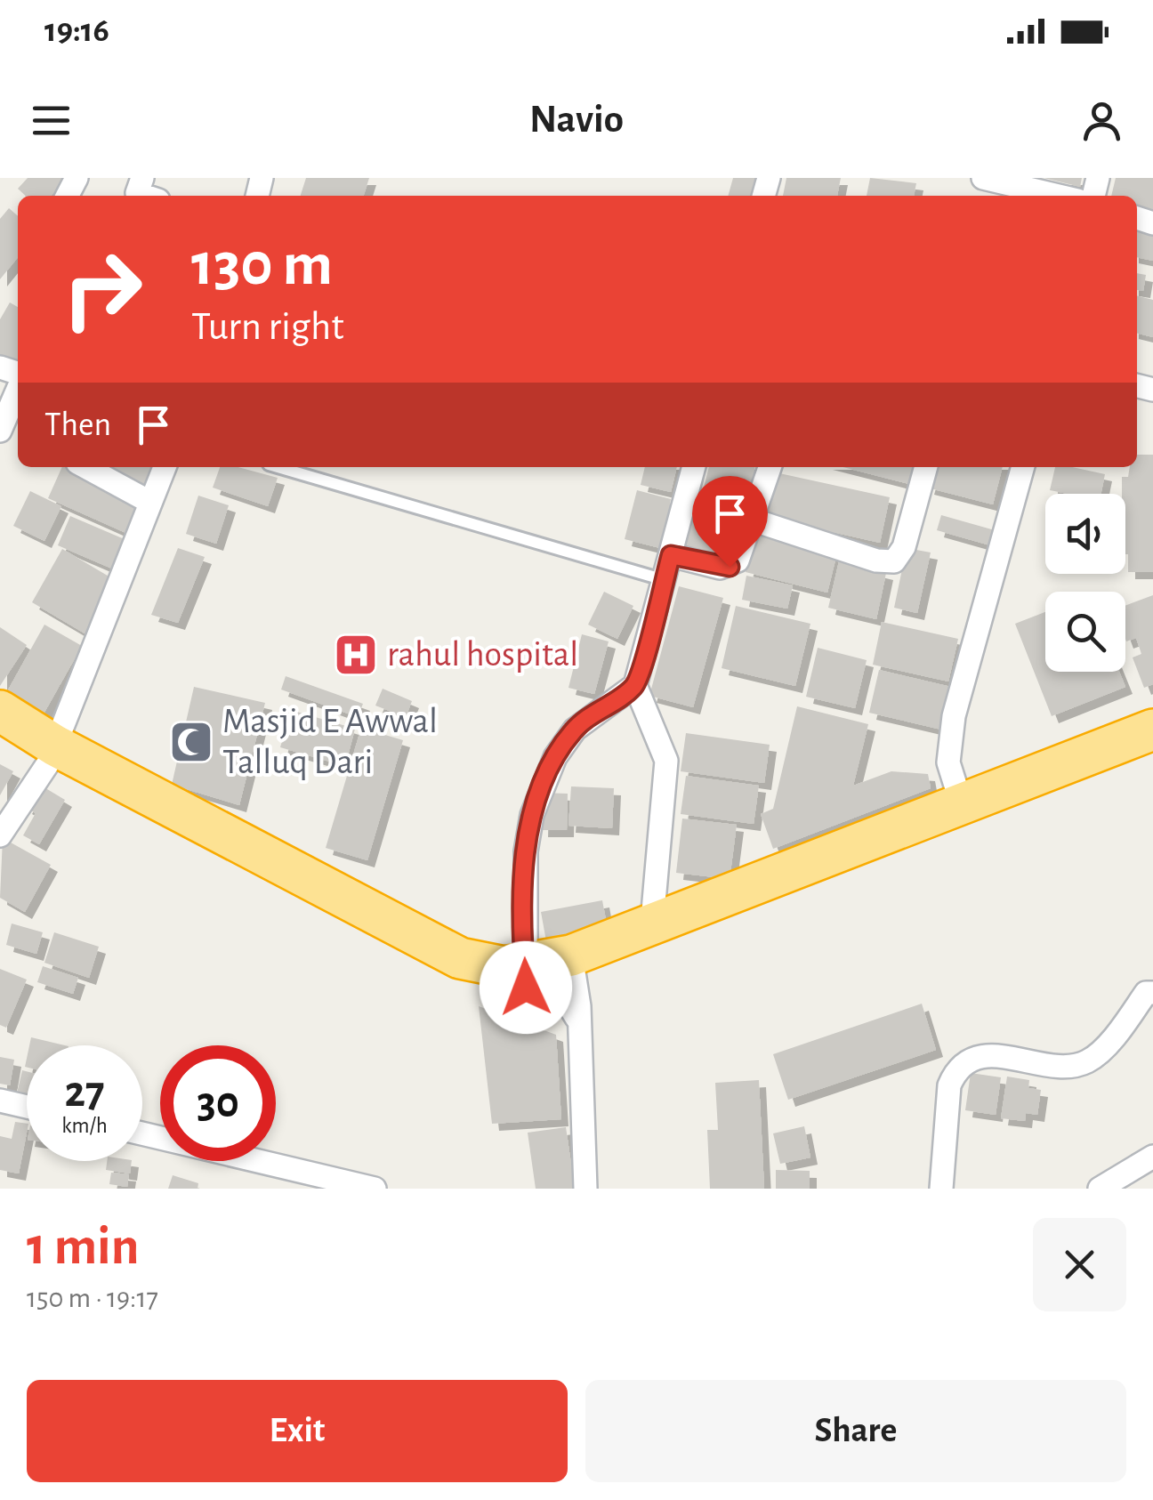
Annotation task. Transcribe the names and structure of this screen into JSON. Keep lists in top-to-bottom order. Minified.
{"places":{"hospital":["rahul hospital"],"mosque":["Masjid E Awwal Talluq Dari"]},"page":{"status":"19:16","header":"Navio","turn":["130 m","Turn right"],"then":"Then","speed":"27 km/h","limit":"30","heading":["1 min","150 m · 19:17"],"buttons":["Exit","Share"]}}
